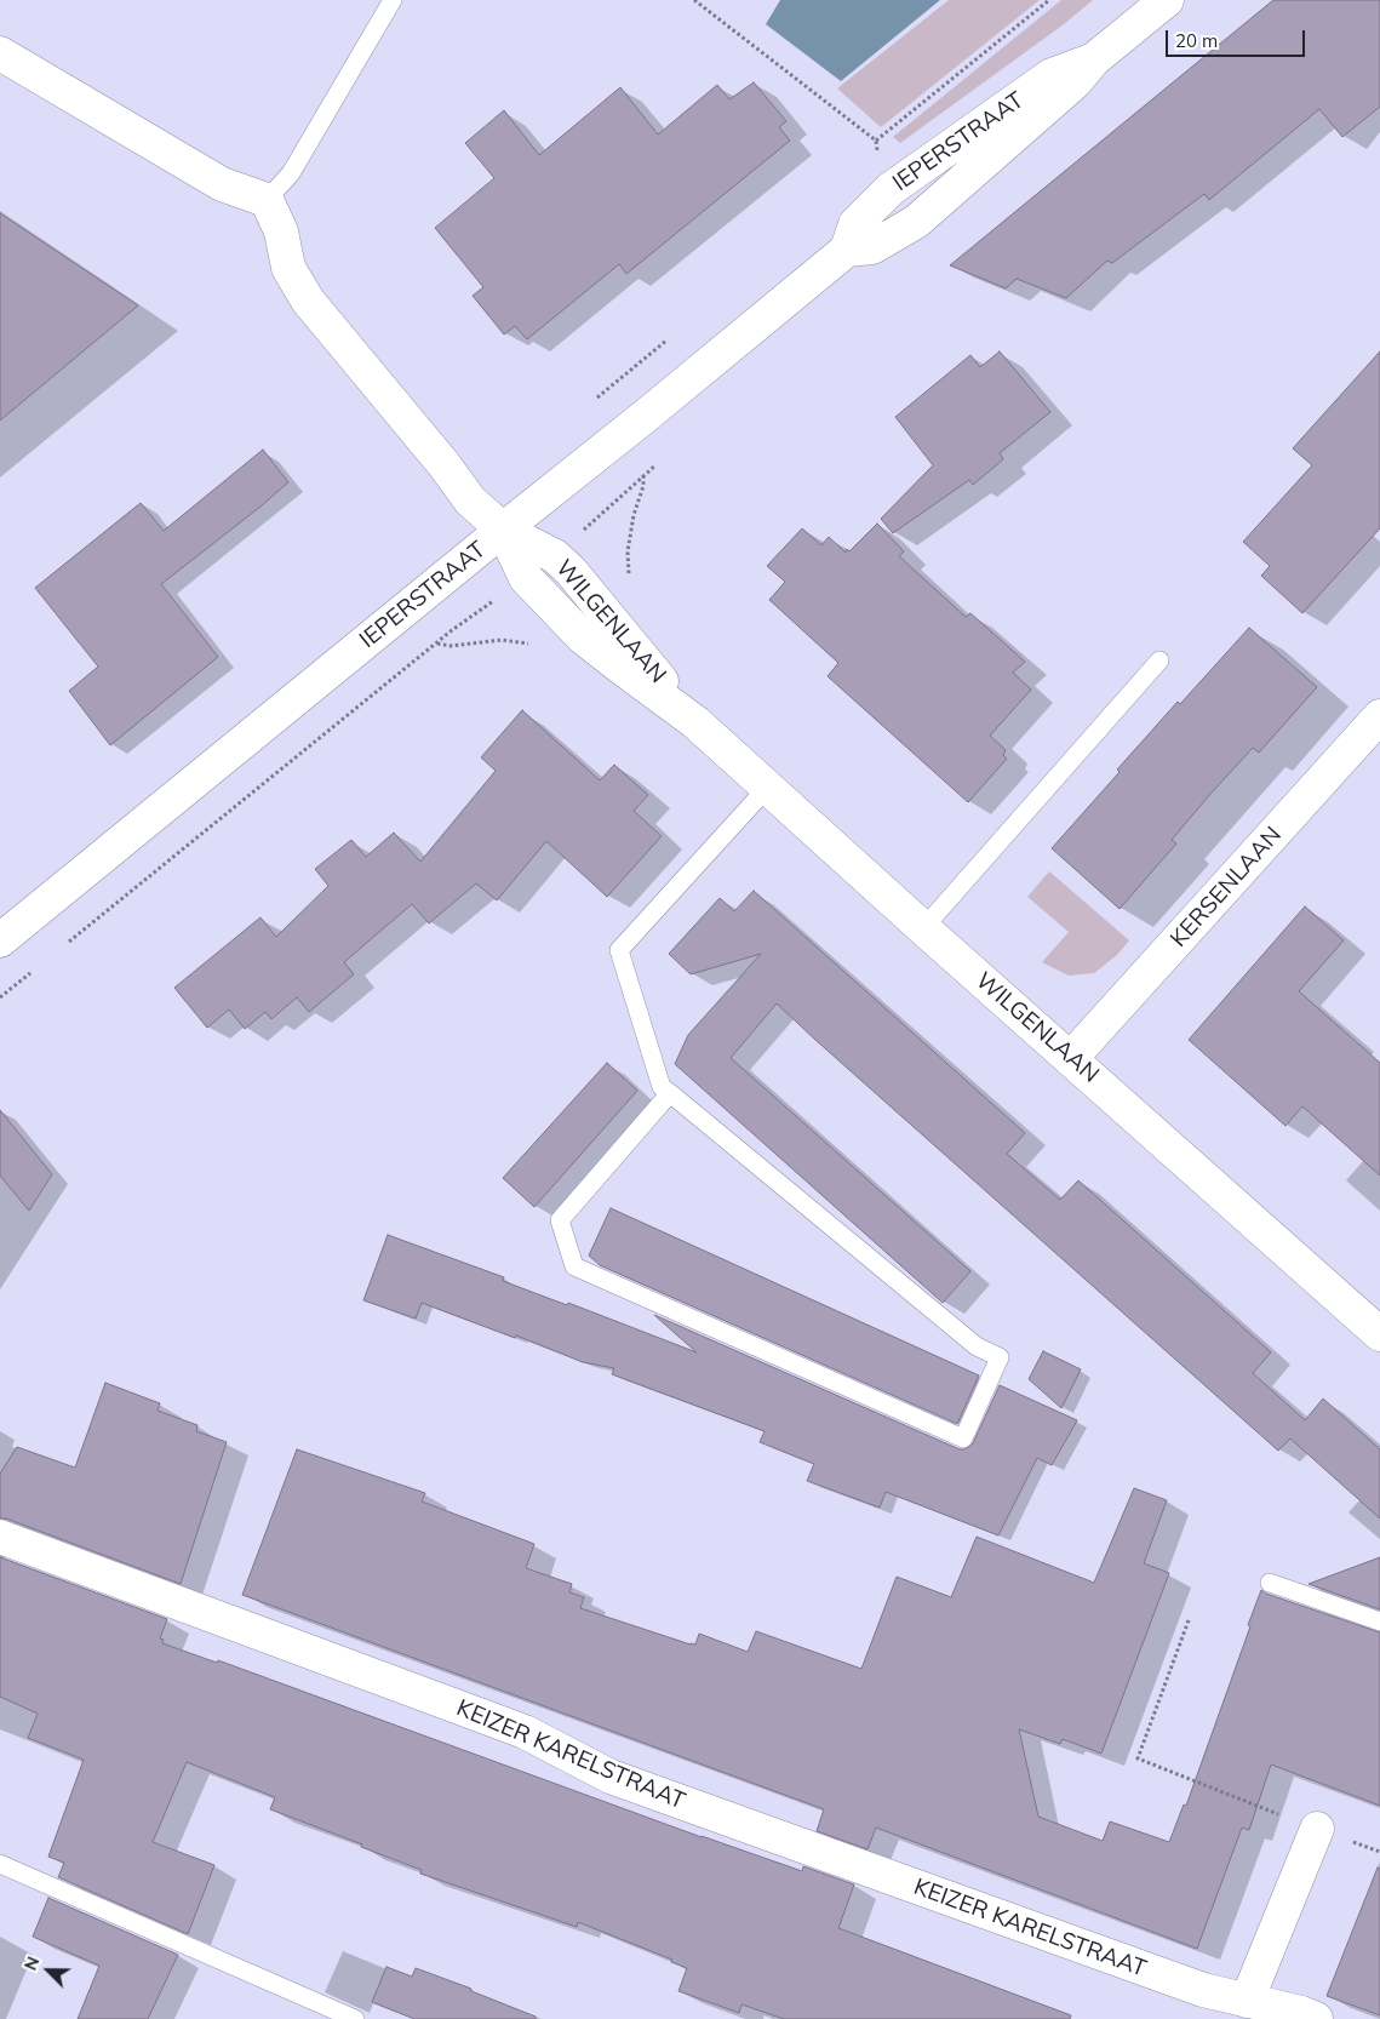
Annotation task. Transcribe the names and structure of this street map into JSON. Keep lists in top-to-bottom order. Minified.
{"streets":{"street":["IEPERSTRAAT","WILGENLAAN","KERSENLAAN","KEIZER KARELSTRAAT"]},"crossings":[["IEPERSTRAAT","WILGENLAAN"],["WILGENLAAN","KERSENLAAN"]],"scale_bar":"20 m","north":"top left"}
